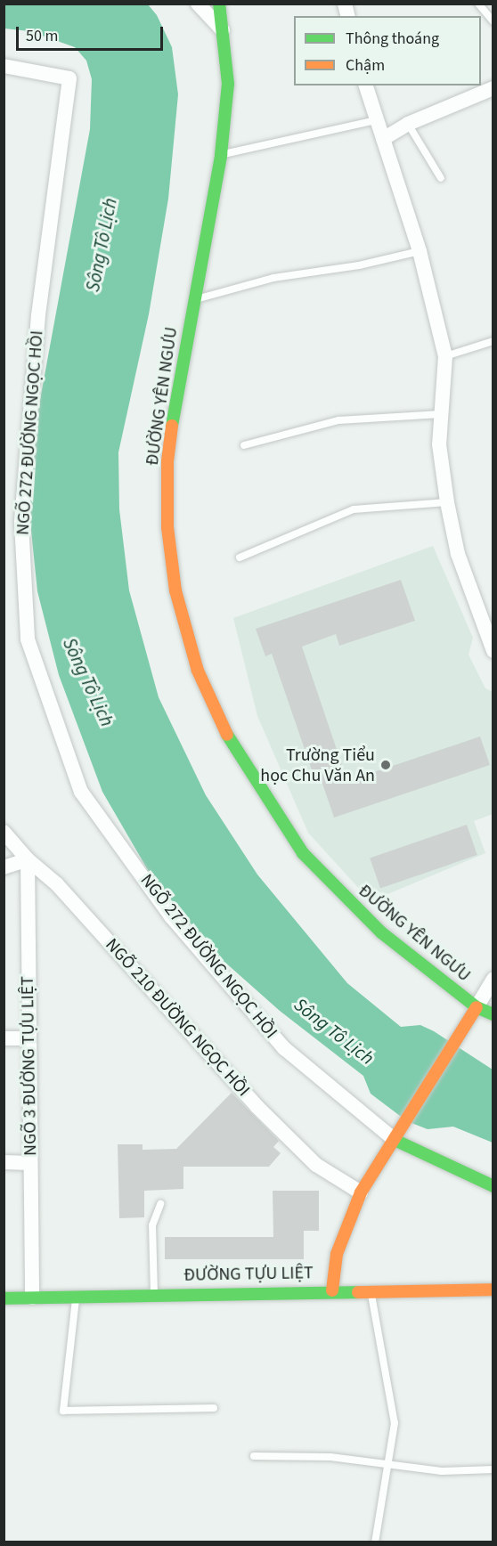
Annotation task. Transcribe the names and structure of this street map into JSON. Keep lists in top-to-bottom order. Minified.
{"streets":{"street":["ĐƯỜNG YÊN NGƯU","NGÕ 272 ĐƯỜNG NGỌC HỒI","NGÕ 210 ĐƯỜNG NGỌC HỒI","NGÕ 3 ĐƯỜNG TỰU LIỆT","ĐƯỜNG TỰU LIỆT"]},"crossings":[["NGÕ 210 ĐƯỜNG NGỌC HỒI","NGÕ 3 ĐƯỜNG TỰU LIỆT"],["NGÕ 3 ĐƯỜNG TỰU LIỆT","ĐƯỜNG TỰU LIỆT"]],"water":["Sông Tô Lịch"],"places":["Trường Tiểu học Chu Văn An"],"legend":["Thông thoáng","Chậm"],"scale_bar":"50 m"}
